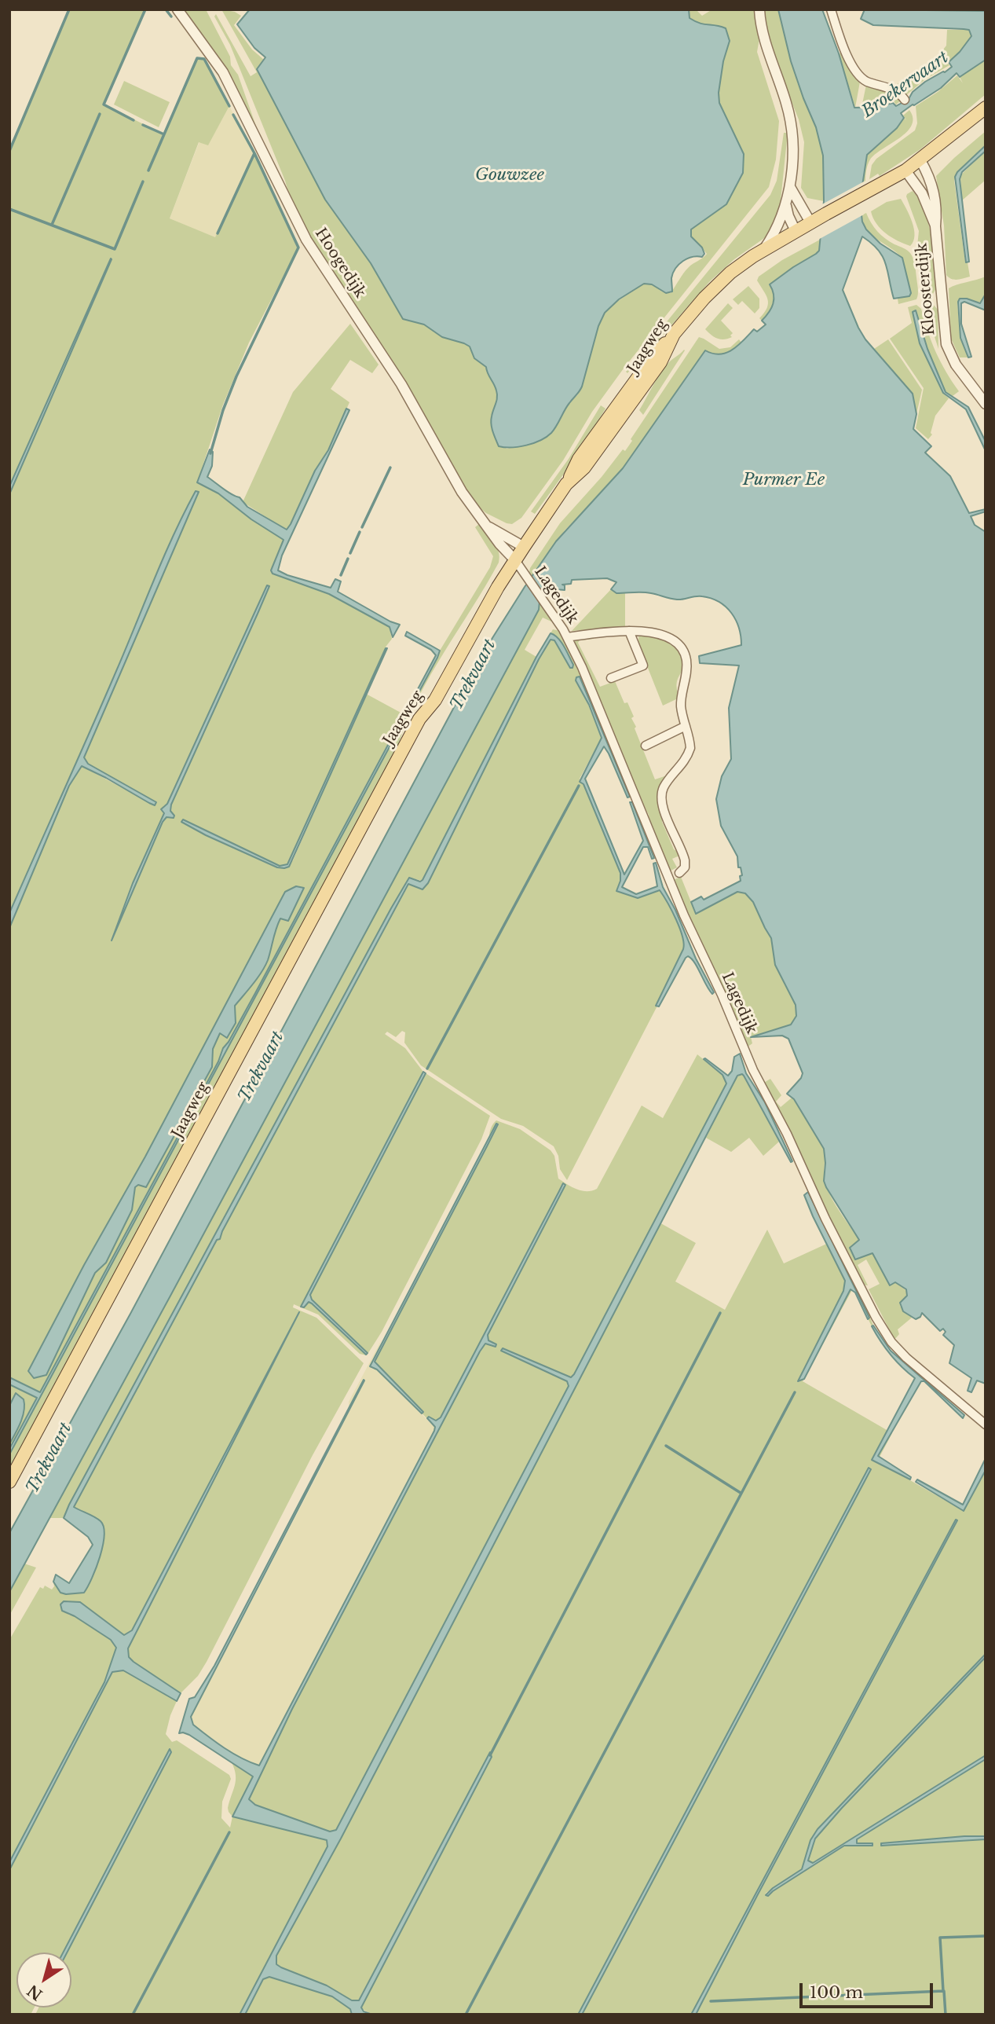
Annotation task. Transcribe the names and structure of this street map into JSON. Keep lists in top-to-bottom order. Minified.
{"streets":{"main road":["Jaagweg"],"street":["Hoogedijk","Kloosterdijk","Lagedijk"]},"crossings":[["Hoogedijk","Jaagweg"],["Hoogedijk","Lagedijk"],["Kloosterdijk","Jaagweg"],["Jaagweg","Lagedijk"]],"water":["Broekervaart","Gouwzee","Purmer Ee","Trekvaart"],"scale_bar":"100 m","north":"bottom left"}
